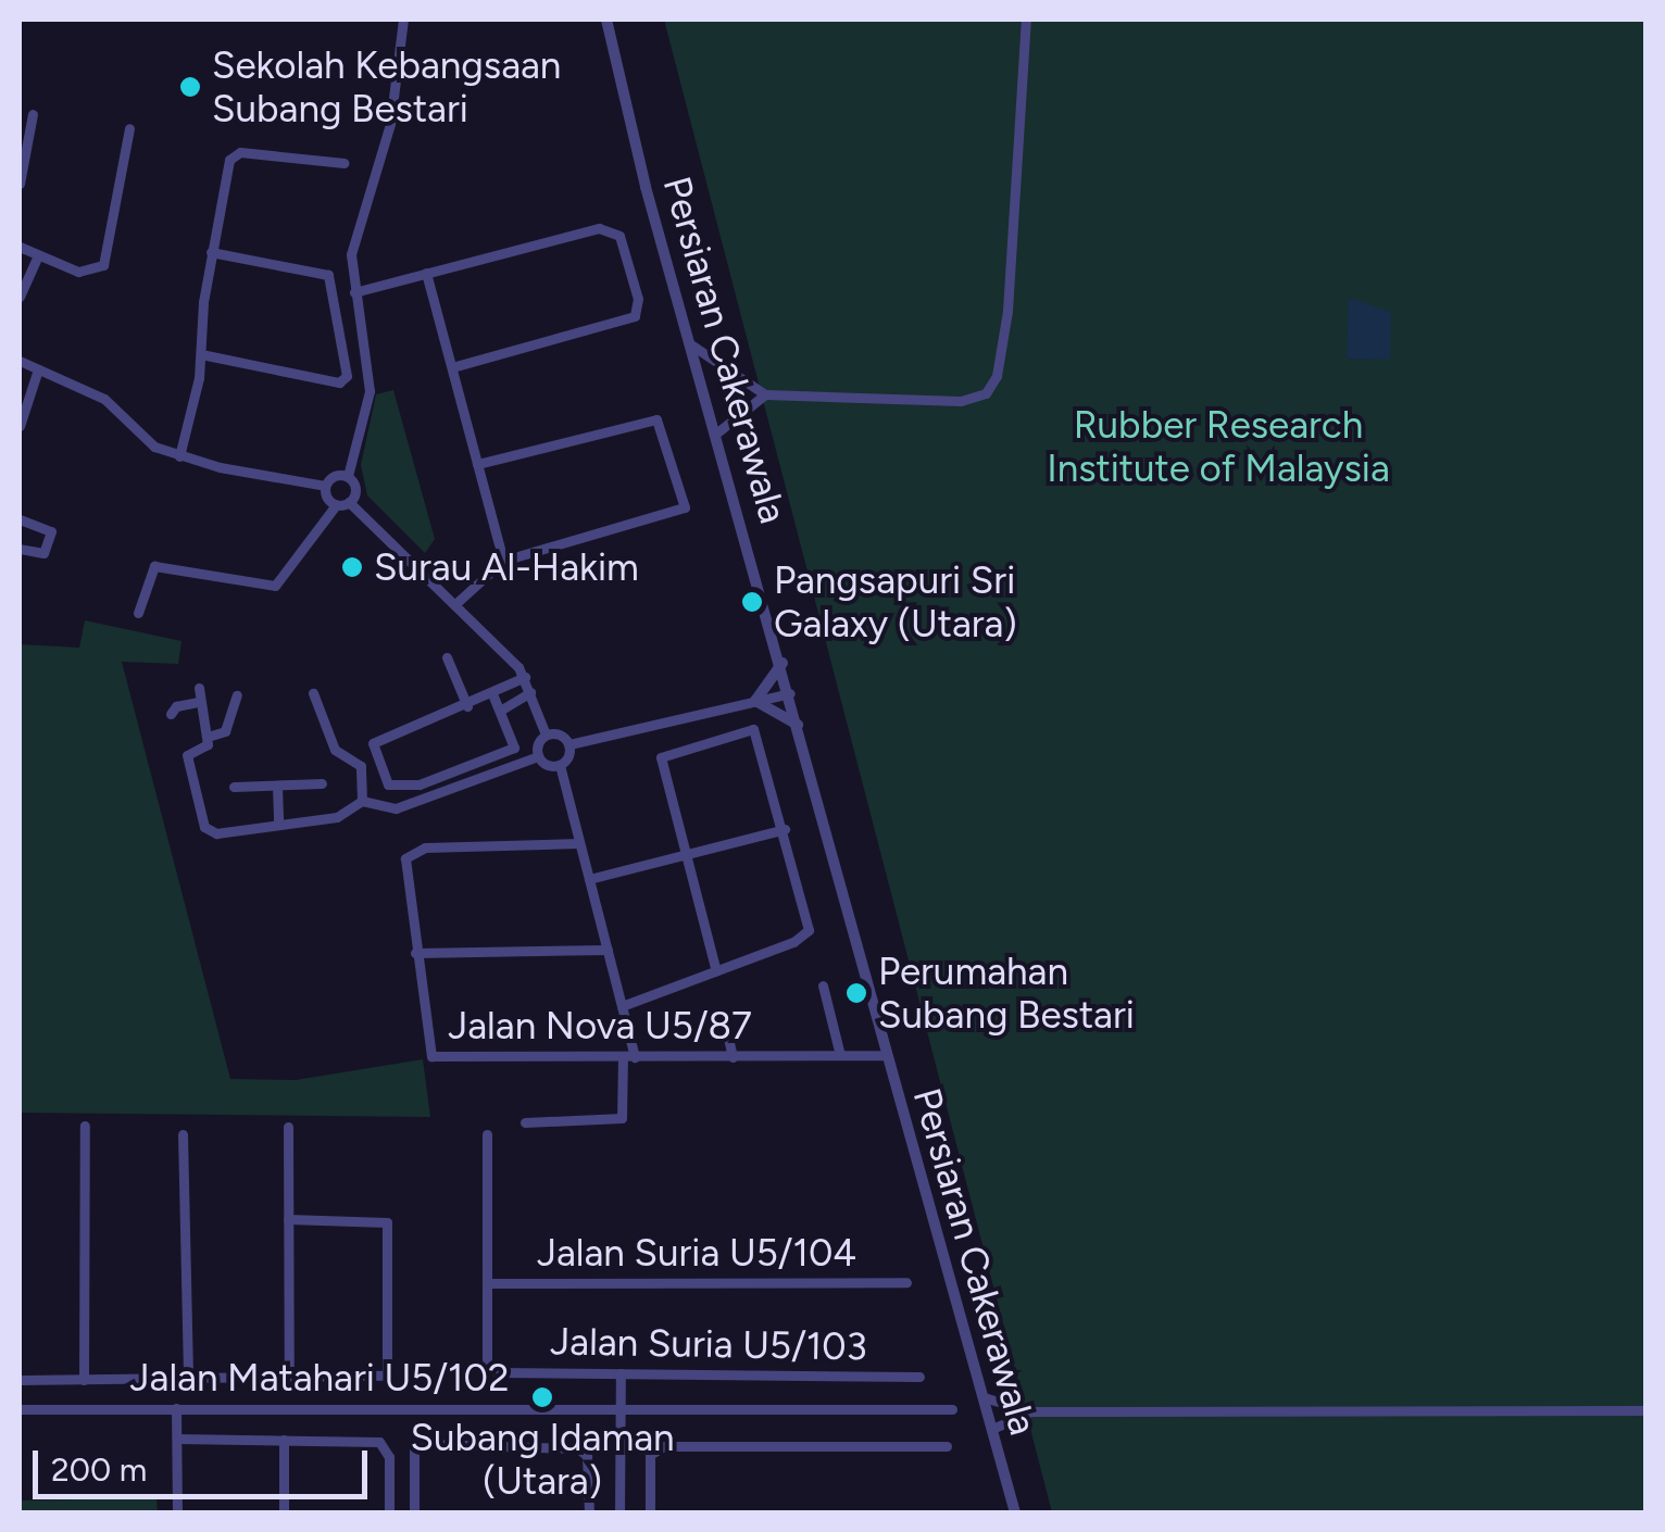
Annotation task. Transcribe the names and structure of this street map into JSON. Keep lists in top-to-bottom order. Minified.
{"streets":{"street":["Persiaran Cakerawala","Jalan Nova U5/87","Jalan Suria U5/104","Jalan Suria U5/103","Jalan Matahari U5/102"]},"crossings":[["Persiaran Cakerawala","Jalan Nova U5/87"],["Jalan Suria U5/104","Jalan Suria U5/103"]],"parks":["Rubber Research Institute of Malaysia"],"places":["Sekolah Kebangsaan Subang Bestari","Surau Al-Hakim","Pangsapuri Sri Galaxy (Utara)","Perumahan Subang Bestari","Subang Idaman (Utara)"],"scale_bar":"200 m"}
